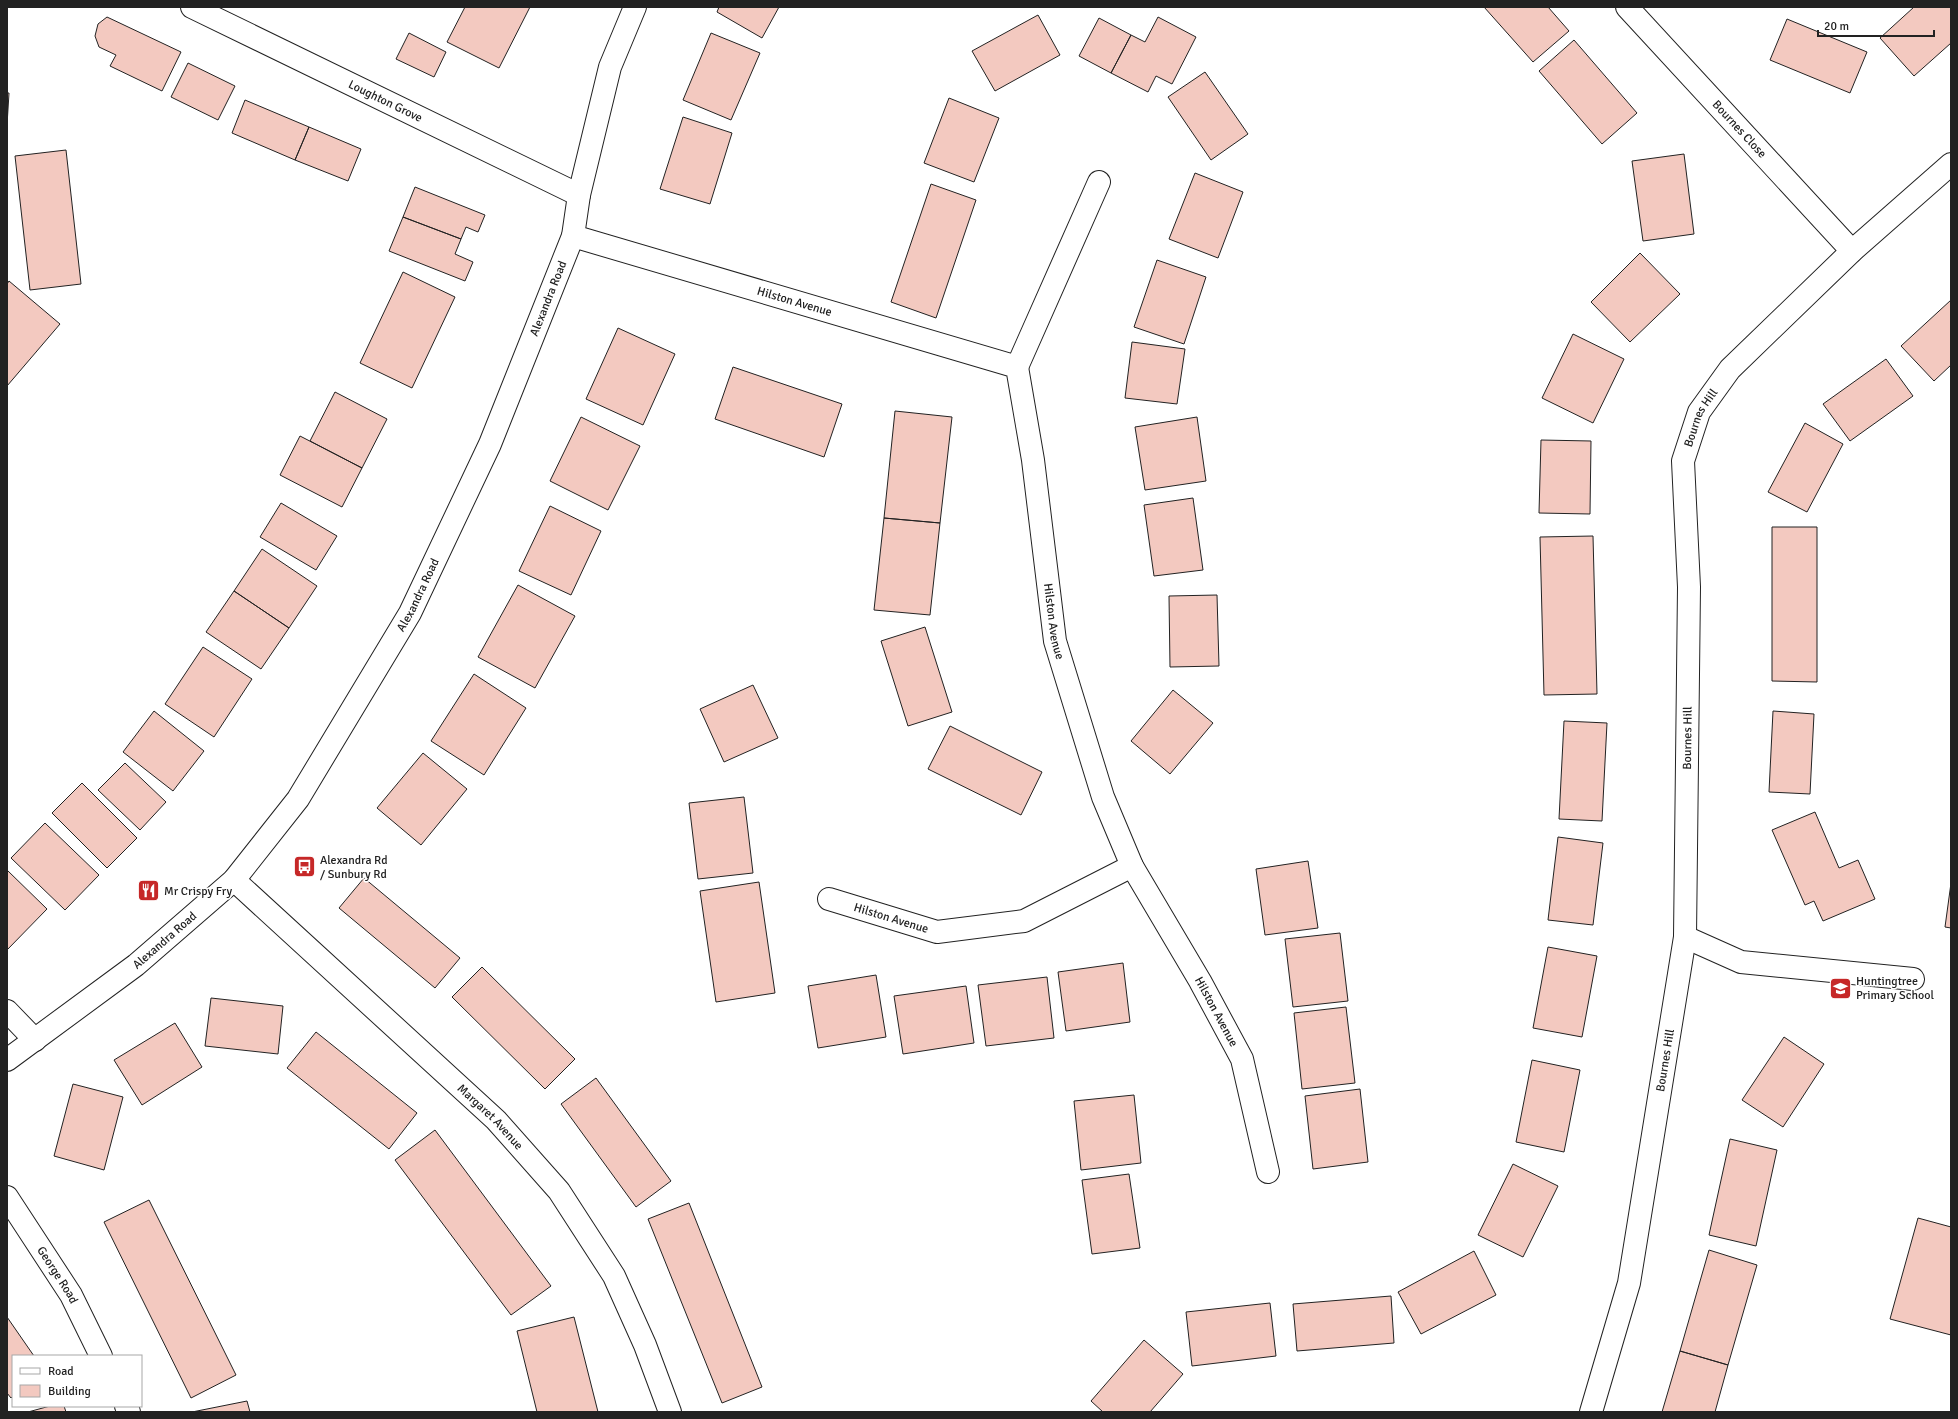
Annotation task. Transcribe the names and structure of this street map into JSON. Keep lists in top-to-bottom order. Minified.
{"streets":{"street":["Loughton Grove","Bournes Close","Alexandra Road","Hilston Avenue","Bournes Hill","Margaret Avenue","George Road"]},"crossings":[["Loughton Grove","Alexandra Road"],["Bournes Close","Bournes Hill"],["Alexandra Road","Hilston Avenue"],["Alexandra Road","Margaret Avenue"]],"places":{"bus stop":["Alexandra Rd / Sunbury Rd"],"restaurant":["Mr Crispy Fry"],"school or university":["Huntingtree Primary School"]},"legend":["Road","Building"],"scale_bar":"20 m"}
